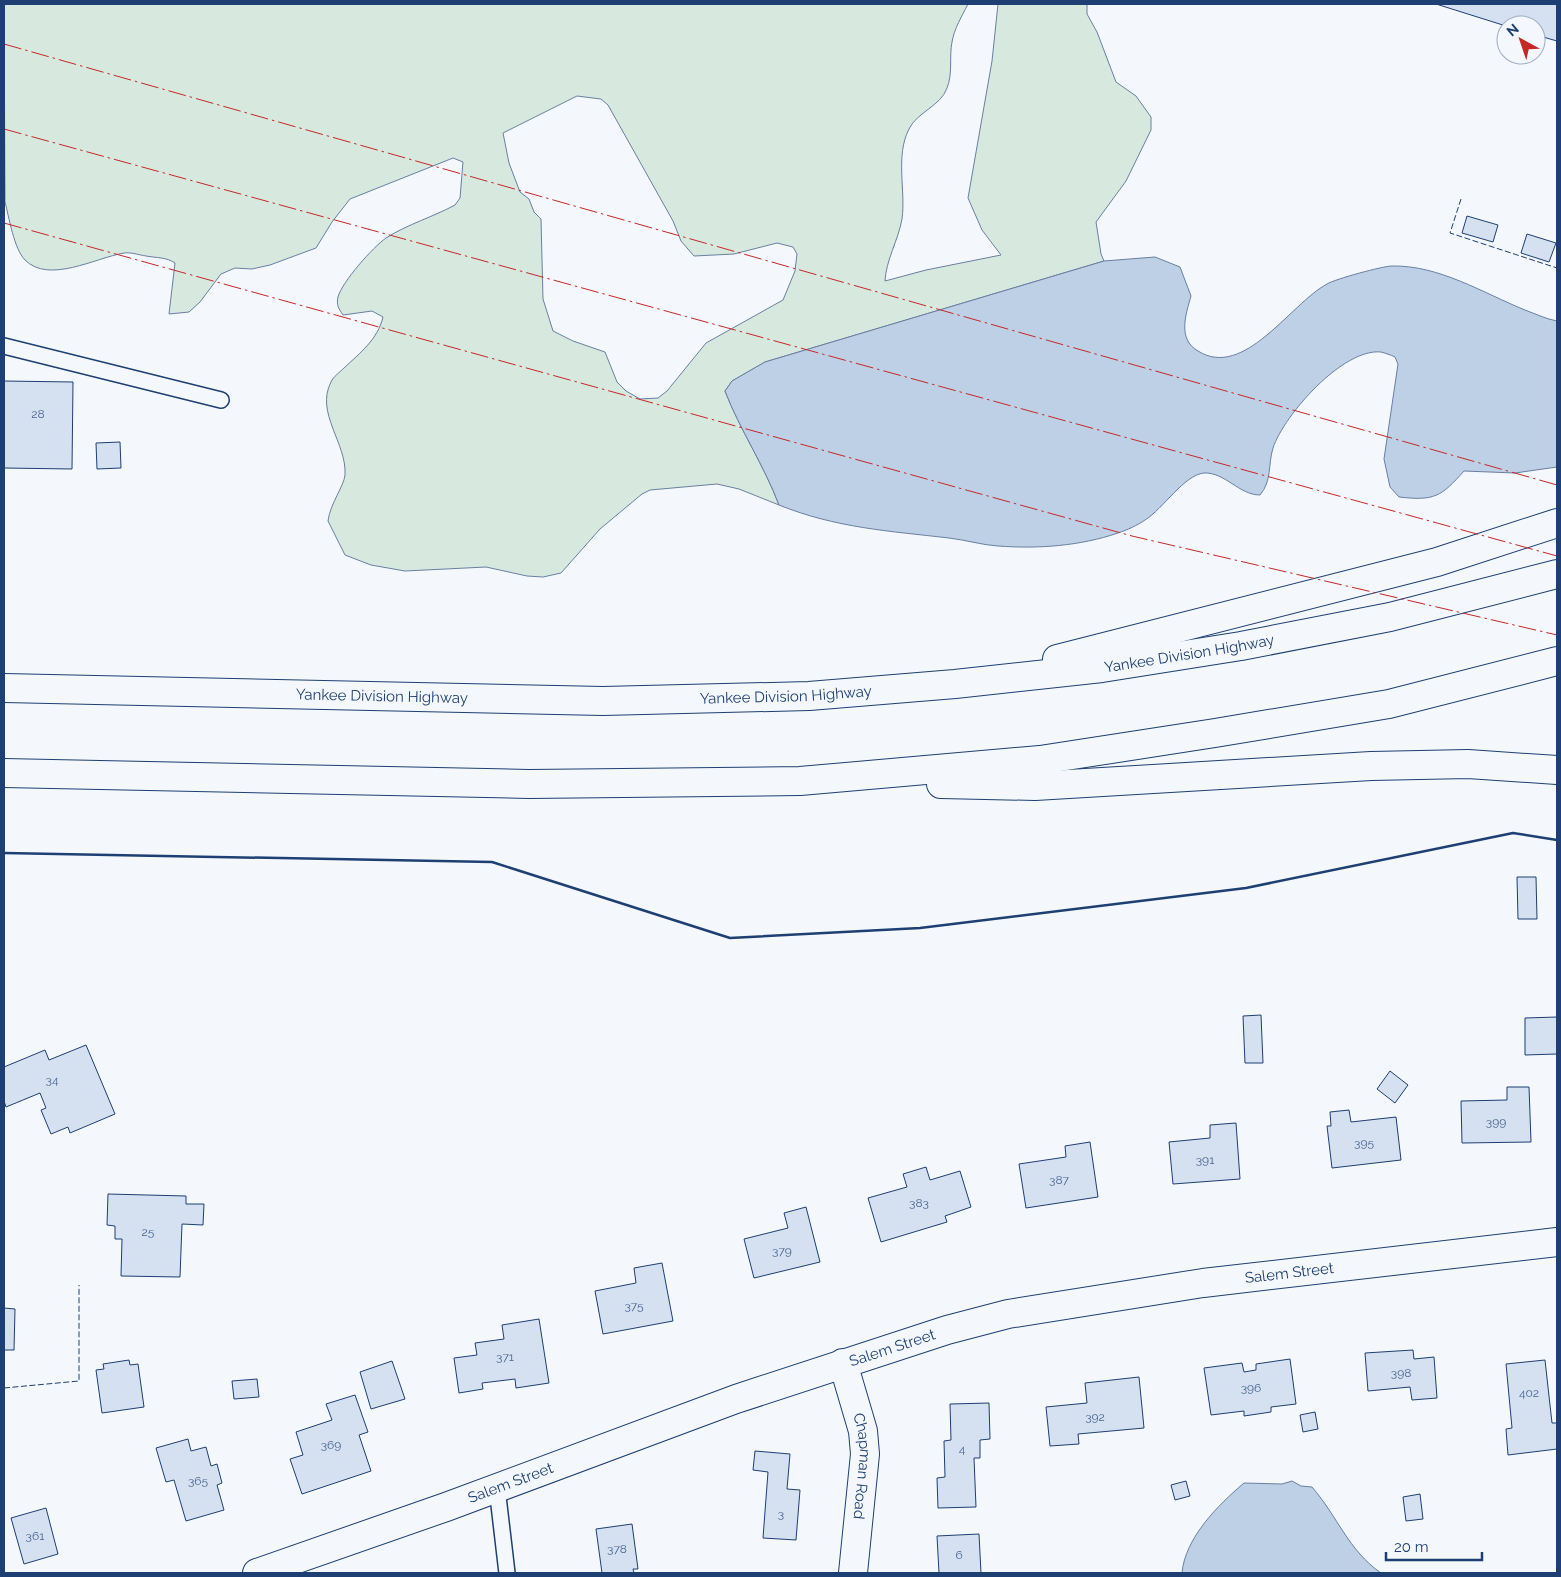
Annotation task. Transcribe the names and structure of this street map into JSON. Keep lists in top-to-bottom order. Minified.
{"streets":{"main road":["Yankee Division Highway","Salem Street","Chapman Road"]},"crossings":[["Salem Street","Chapman Road"]],"house_numbers":["28","34","399","395","391","387","383","25","379","375","371","398","396","402","392","369","4","365","3","361","378","6"],"scale_bar":"20 m","north":"top left"}
